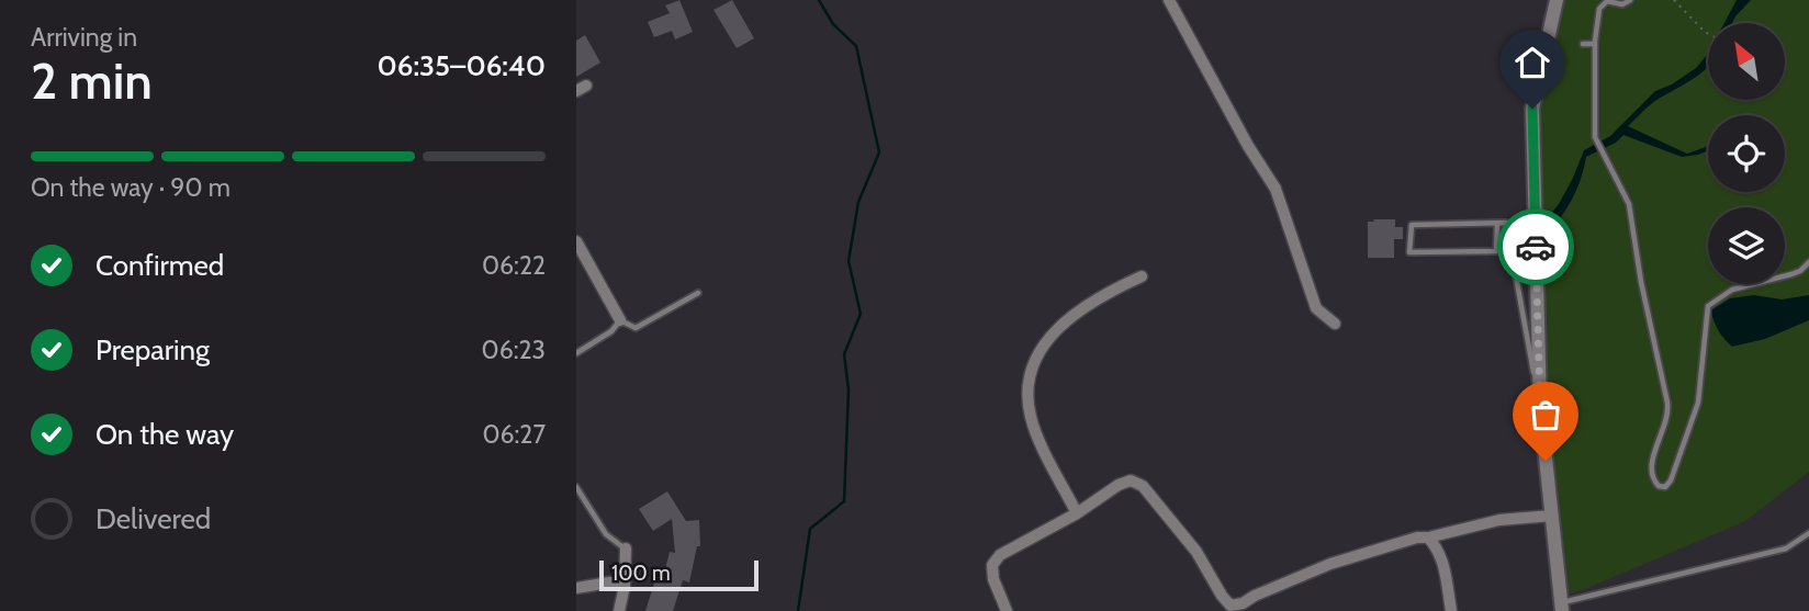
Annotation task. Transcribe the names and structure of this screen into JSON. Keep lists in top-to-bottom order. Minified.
{"scale_bar":"100 m","north":"top left","page":{"heading":["2 min","Arriving in","06:35–06:40"],"bar":"On the way · 90 m","list":[["Confirmed","06:22"],["Preparing","06:23"],["On the way","06:27"],"Delivered"],"scale":"100 m"}}
